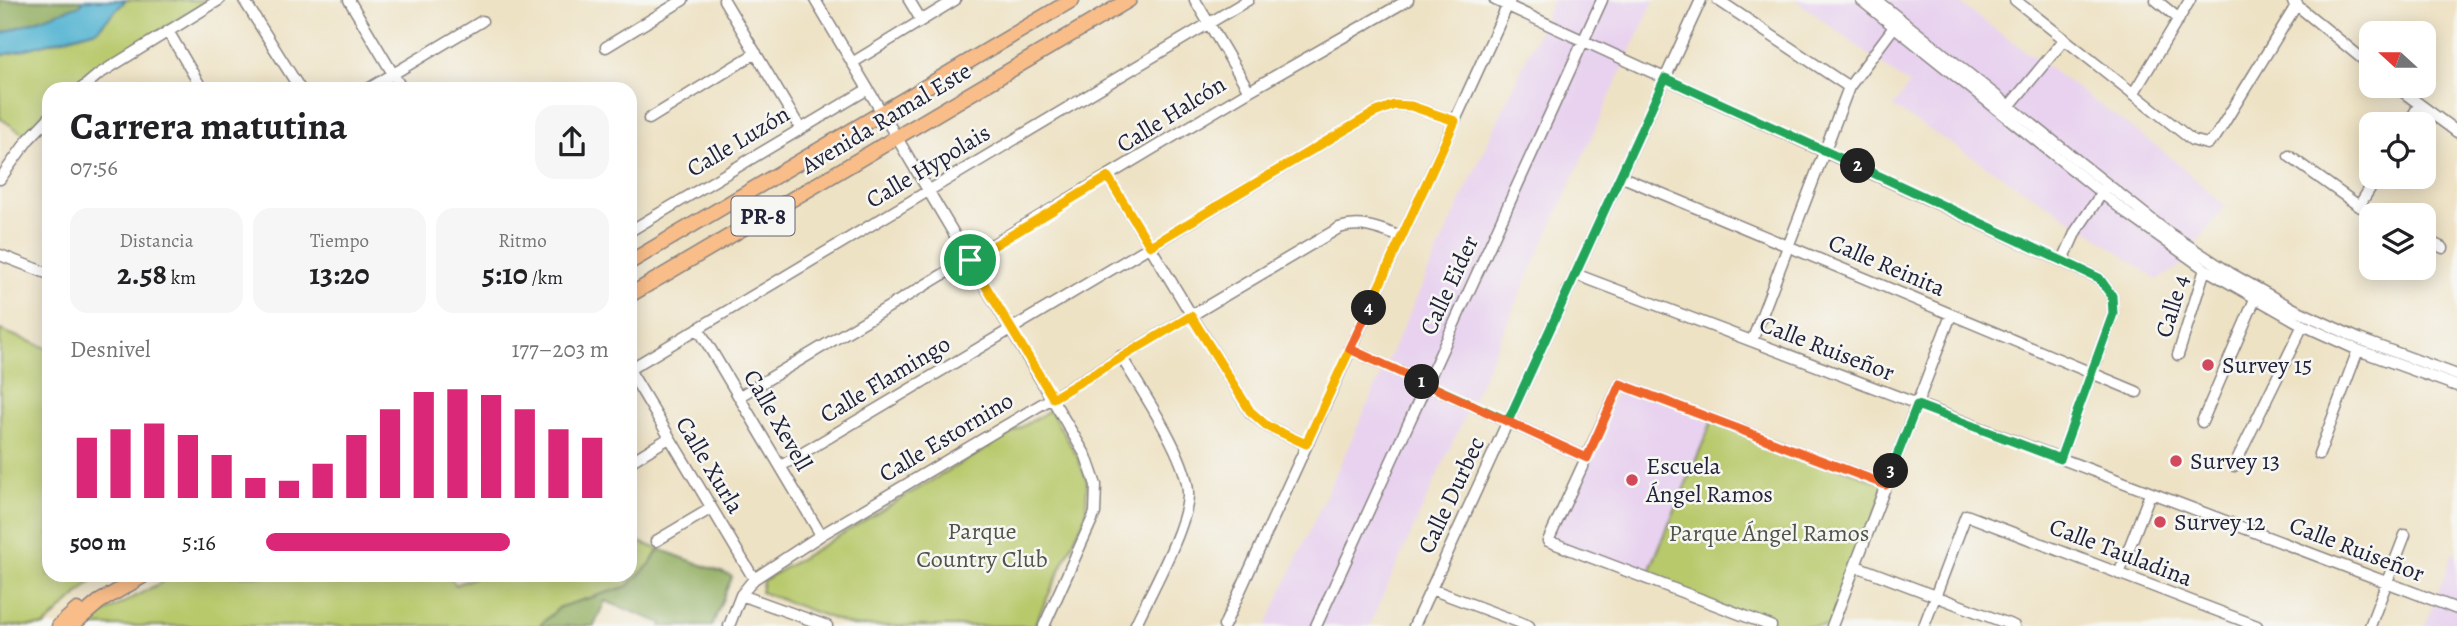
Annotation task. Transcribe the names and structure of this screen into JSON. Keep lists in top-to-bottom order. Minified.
{"streets":{"main road":["Avenida Ramal Este","PR-8"],"street":["Calle Halcón","Calle Luzón","Calle Hypolais","Calle Reinita","Calle Eider","Calle 4","Calle Ruiseñor","Calle Flamingo","Calle Xevell","Calle Estornino","Calle Xurla","Calle Durbec","Calle Tauladina"]},"crossings":[["Calle Halcón","Calle Xevell"],["Calle Hypolais","Calle Xevell"],["Calle Reinita","Calle Durbec"],["Calle Ruiseñor","Calle Durbec"],["Calle Flamingo","Calle Xevell"],["Calle Xevell","Calle Estornino"],["Calle Estornino","Calle Xurla"]],"parks":["Parque Country Club","Parque Ángel Ramos"],"places":["Survey 15","Survey 13","Escuela Ángel Ramos","Survey 12"],"north":"left","page":{"heading":["Carrera matutina","07:56"],"pins":["2","4","1","3"],"stats":[["Distancia","2.58 km"],["Tiempo","13:20"],["Ritmo","5:10 /km"]],"chart":["Desnivel","177–203 m"],"list":[{"name":"500 m","note":"5:16"}]}}
